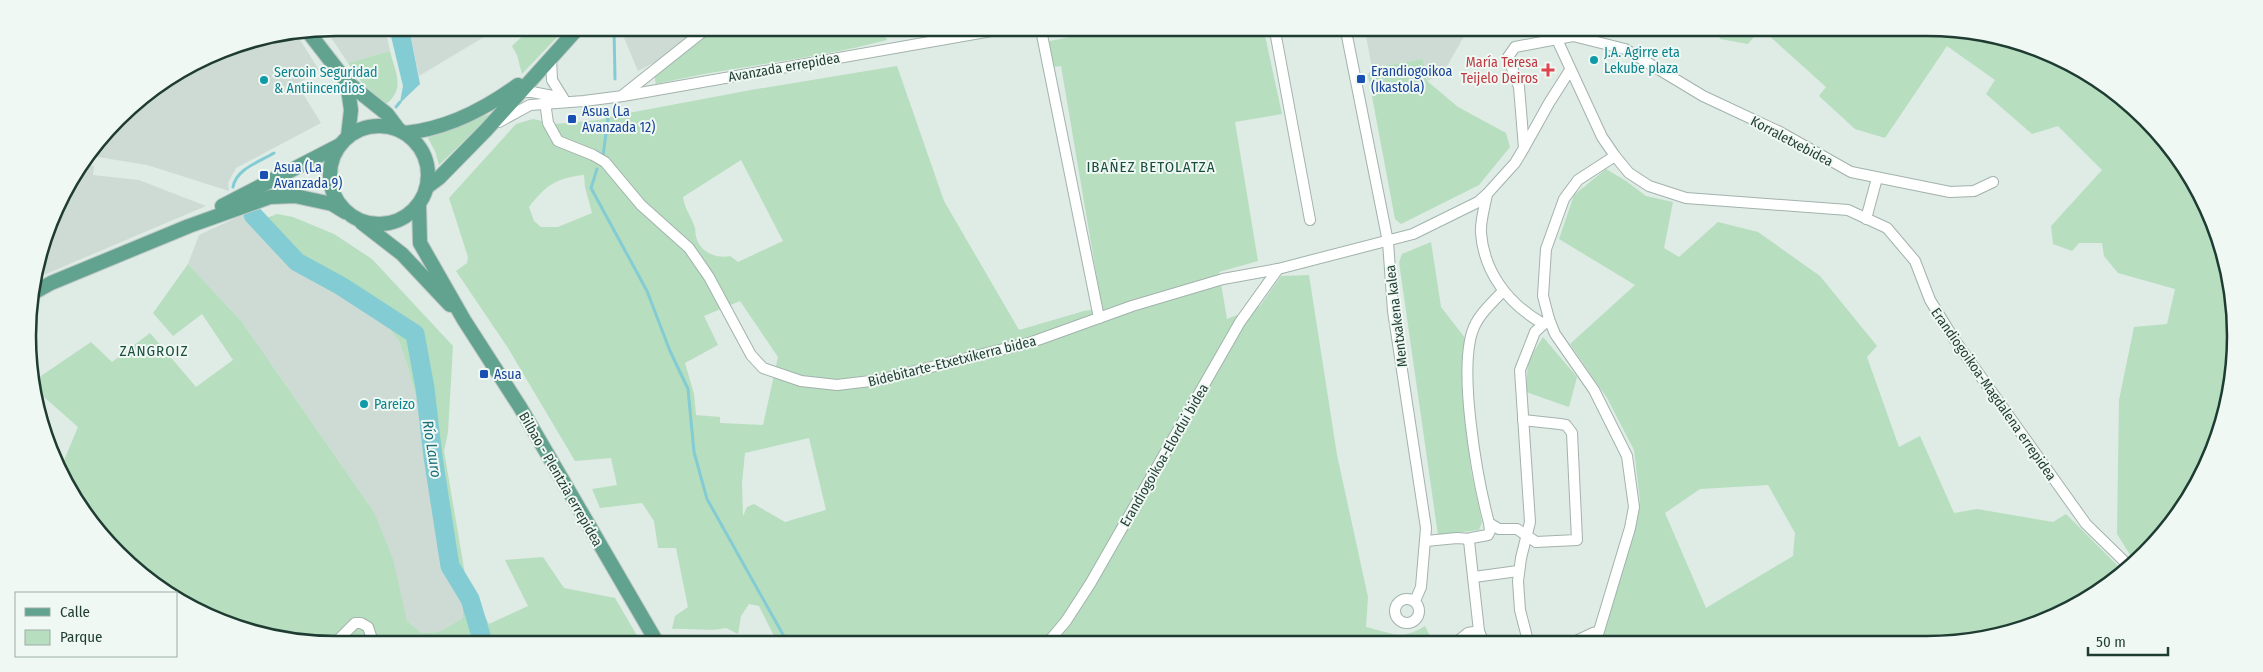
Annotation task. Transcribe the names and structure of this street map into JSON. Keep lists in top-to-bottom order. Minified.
{"streets":{"main road":["Bilbao - Plentzia errepidea"],"street":["Avanzada errepidea","Korraletxebidea","Mentxakena kalea","Bidebitarte-Etxetxikerra bidea","Erandiogoikoa-Magdalena errepidea","Erandiogoikoa-Elordui bidea"]},"crossings":[["Korraletxebidea","Bidebitarte-Etxetxikerra bidea"],["Mentxakena kalea","Bidebitarte-Etxetxikerra bidea"],["Bidebitarte-Etxetxikerra bidea","Erandiogoikoa-Magdalena errepidea"],["Bidebitarte-Etxetxikerra bidea","Erandiogoikoa-Elordui bidea"]],"districts":["IBAÑEZ BETOLATZA","ZANGROIZ"],"water":["Río Lauro"],"places":{"other":["J.A. Agirre eta Lekube plaza","Sercoin Seguridad & Antiincendios","Pareizo"],"health":["María Teresa Teijelo Deiros"],"transit":["Erandiogoikoa (Ikastola)","Asua (La Avanzada 12)","Asua (La Avanzada 9)","Asua"]},"legend":["Calle","Parque"],"scale_bar":"50 m"}
